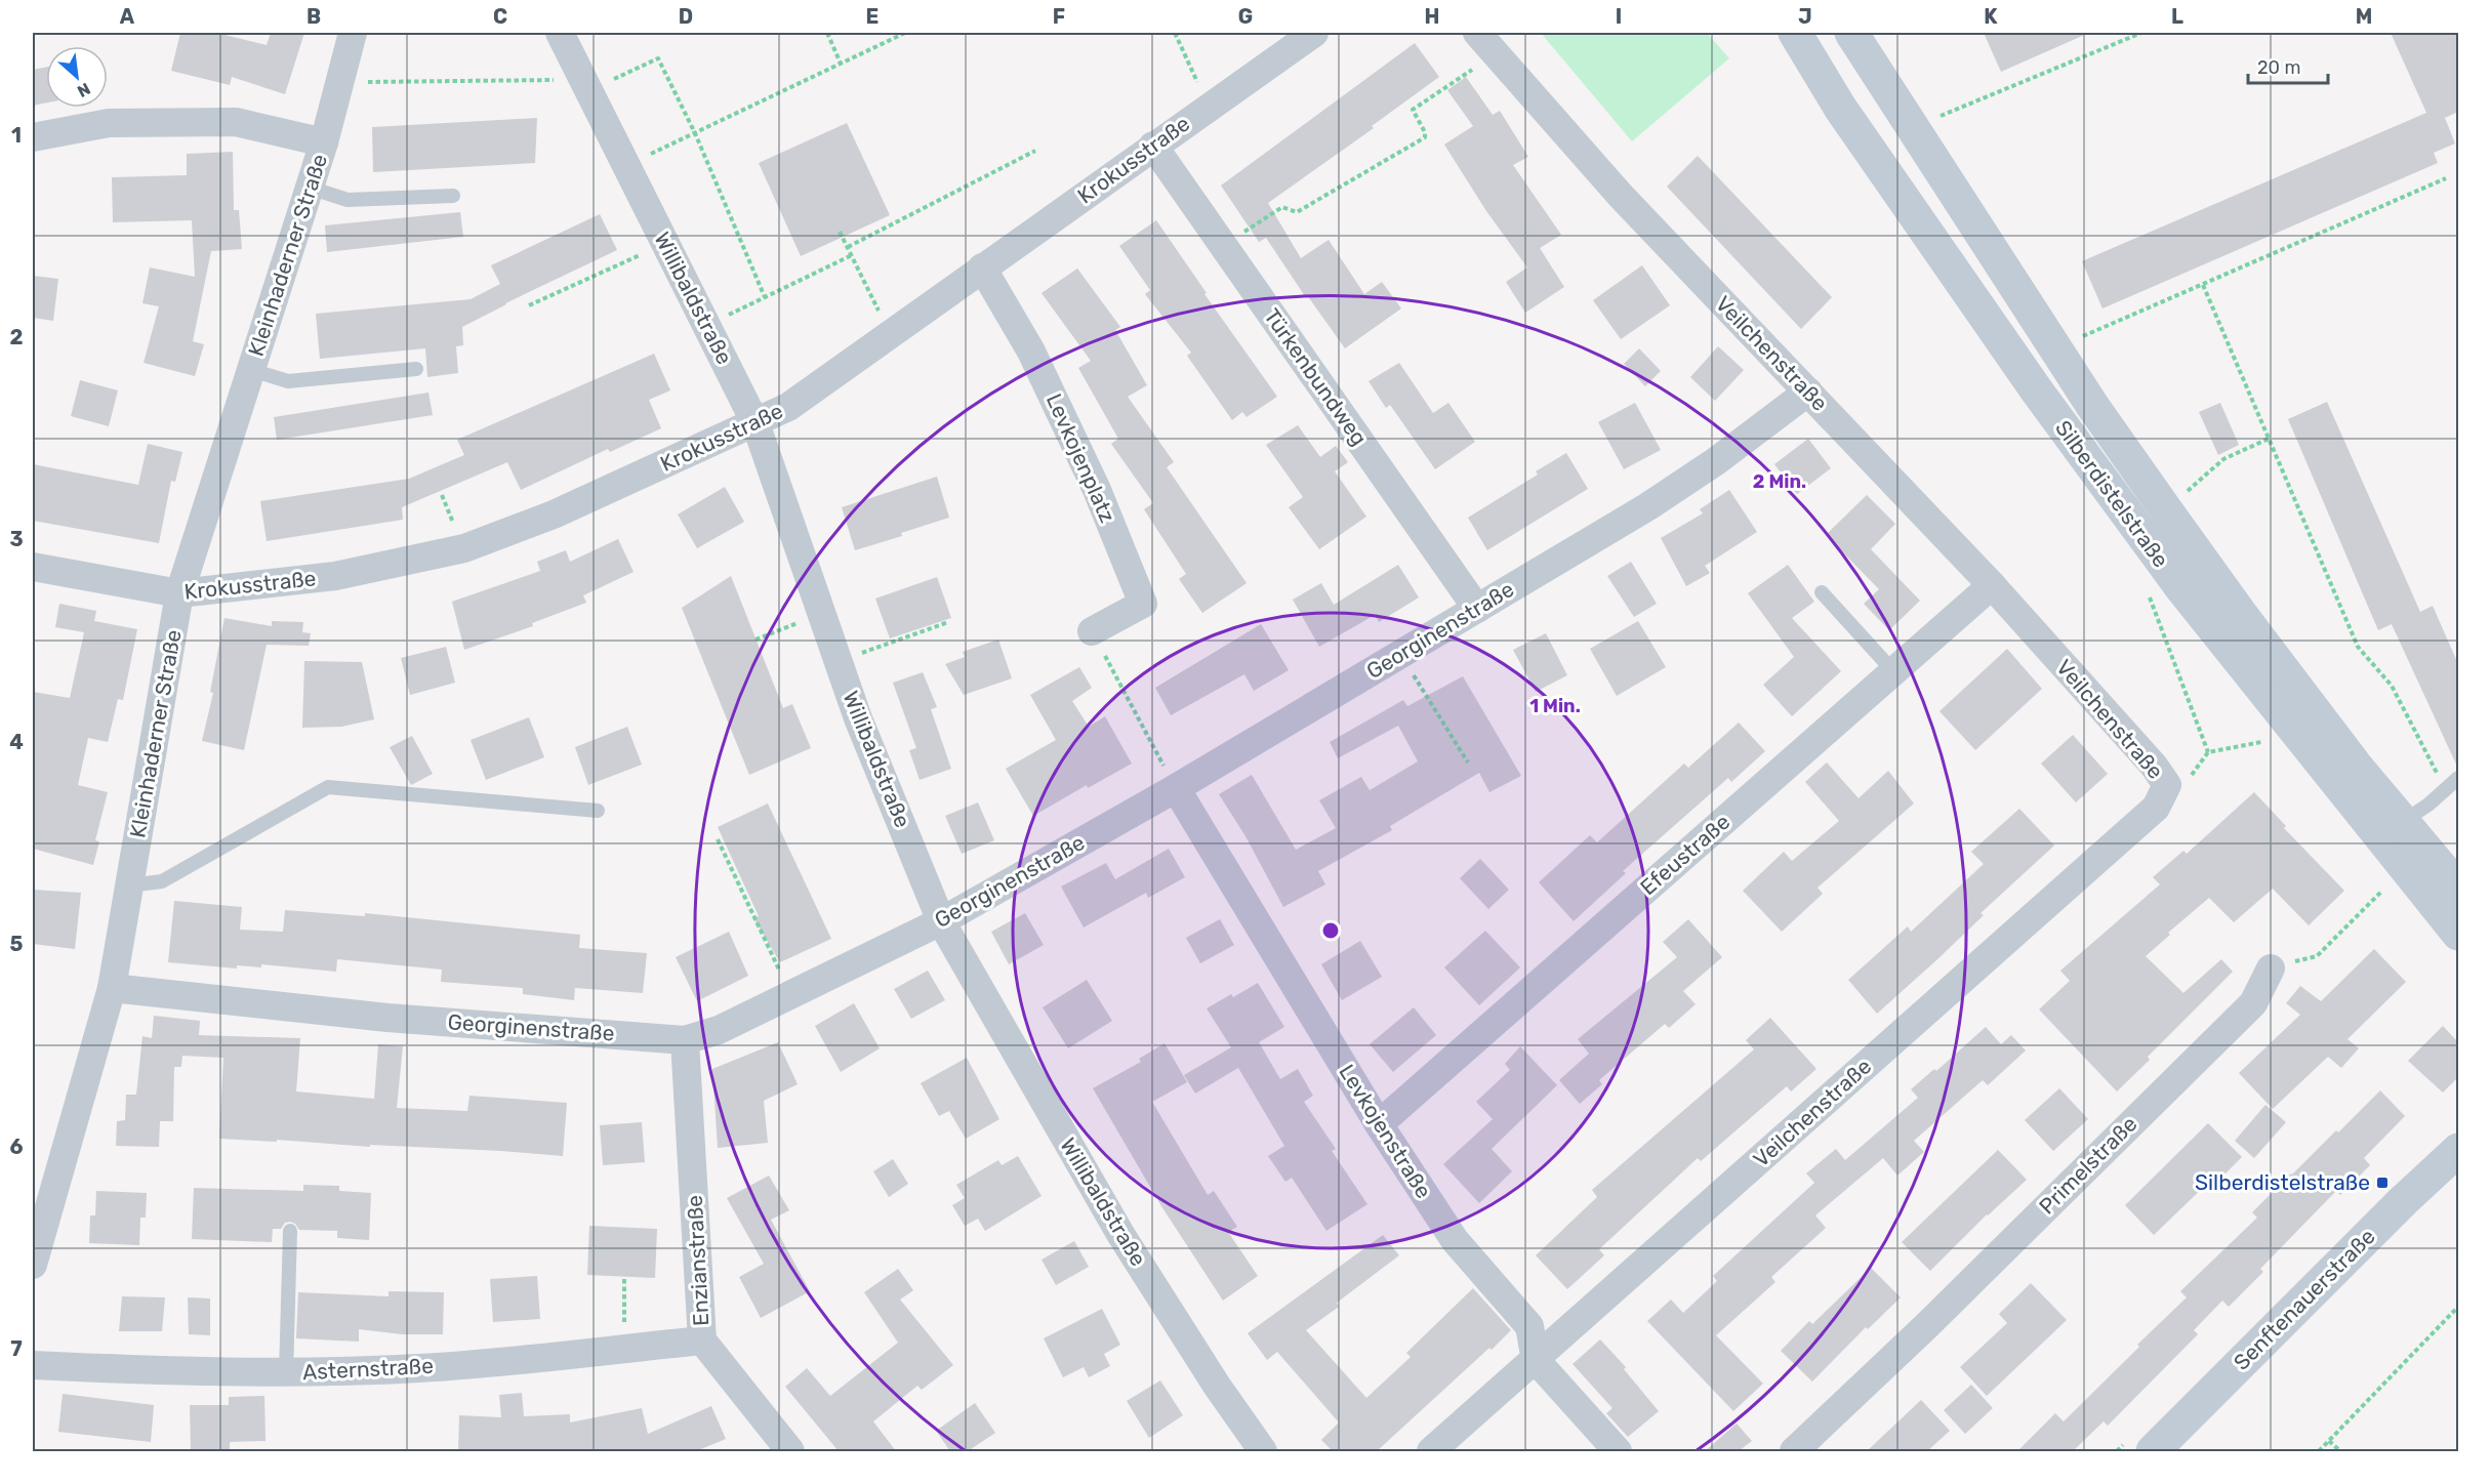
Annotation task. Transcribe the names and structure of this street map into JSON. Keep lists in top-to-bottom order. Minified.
{"streets":{"street":["Krokusstraße","Kleinhaderner Straße","Willibaldstraße","Veilchenstraße","Türkenbundweg","Levkojenplatz","Silberdistelstraße","Georginenstraße","Efeustraße","Levkojenstraße","Primelstraße","Enzianstraße","Senftenauerstraße","Asternstraße"]},"crossings":[["Krokusstraße","Kleinhaderner Straße"],["Krokusstraße","Willibaldstraße"],["Krokusstraße","Türkenbundweg"],["Krokusstraße","Levkojenplatz"],["Kleinhaderner Straße","Georginenstraße"],["Willibaldstraße","Georginenstraße"],["Veilchenstraße","Georginenstraße"],["Veilchenstraße","Efeustraße"],["Veilchenstraße","Levkojenstraße"],["Türkenbundweg","Georginenstraße"],["Georginenstraße","Levkojenstraße"],["Georginenstraße","Enzianstraße"],["Efeustraße","Levkojenstraße"],["Enzianstraße","Asternstraße"]],"places":{"transit":["Silberdistelstraße"]},"scale_bar":"20 m","north":"bottom right","grid":{"columns":["A","B","C","D","E","F","G","H","I","J","K","L","M"],"rows":["1","2","3","4","5","6","7"]},"rings":["2 Min.","1 Min."]}
